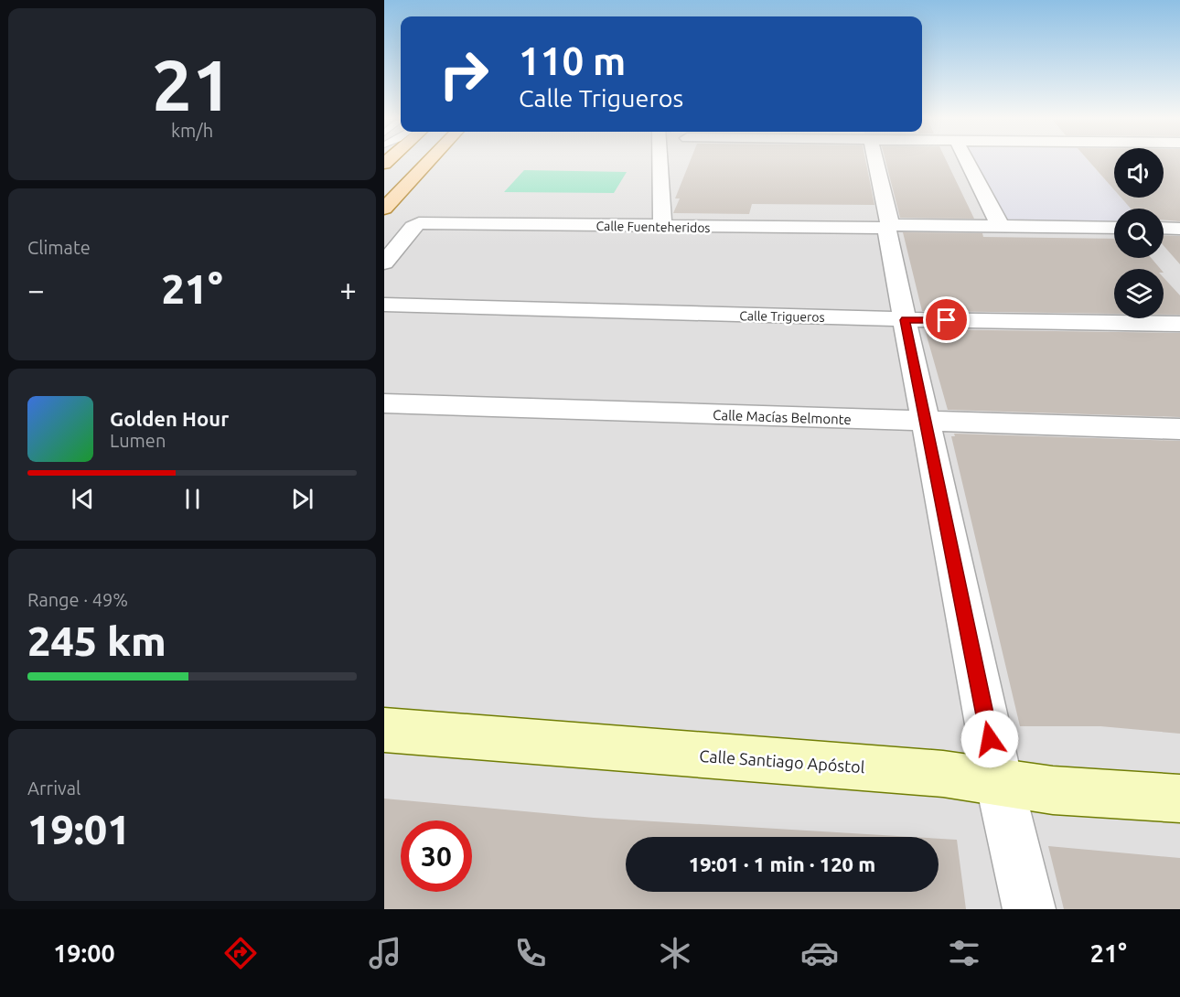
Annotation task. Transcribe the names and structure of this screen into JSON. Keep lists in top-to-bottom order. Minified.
{"streets":{"street":["Calle Fuenteheridos","Calle Trigueros","Calle Macías Belmonte","Calle Santiago Apóstol"]},"page":{"tile":[["21","km/h"],"Climate",["Range · 49%","245 km"],["Arrival","19:01"]],"turn":["110 m","Calle Trigueros"],"heat":["−","21°","+"],"song":["Golden Hour","Lumen"],"limit":"30","trip":"19:01 · 1 min · 120 m","tabs":["19:00","21°"]}}
